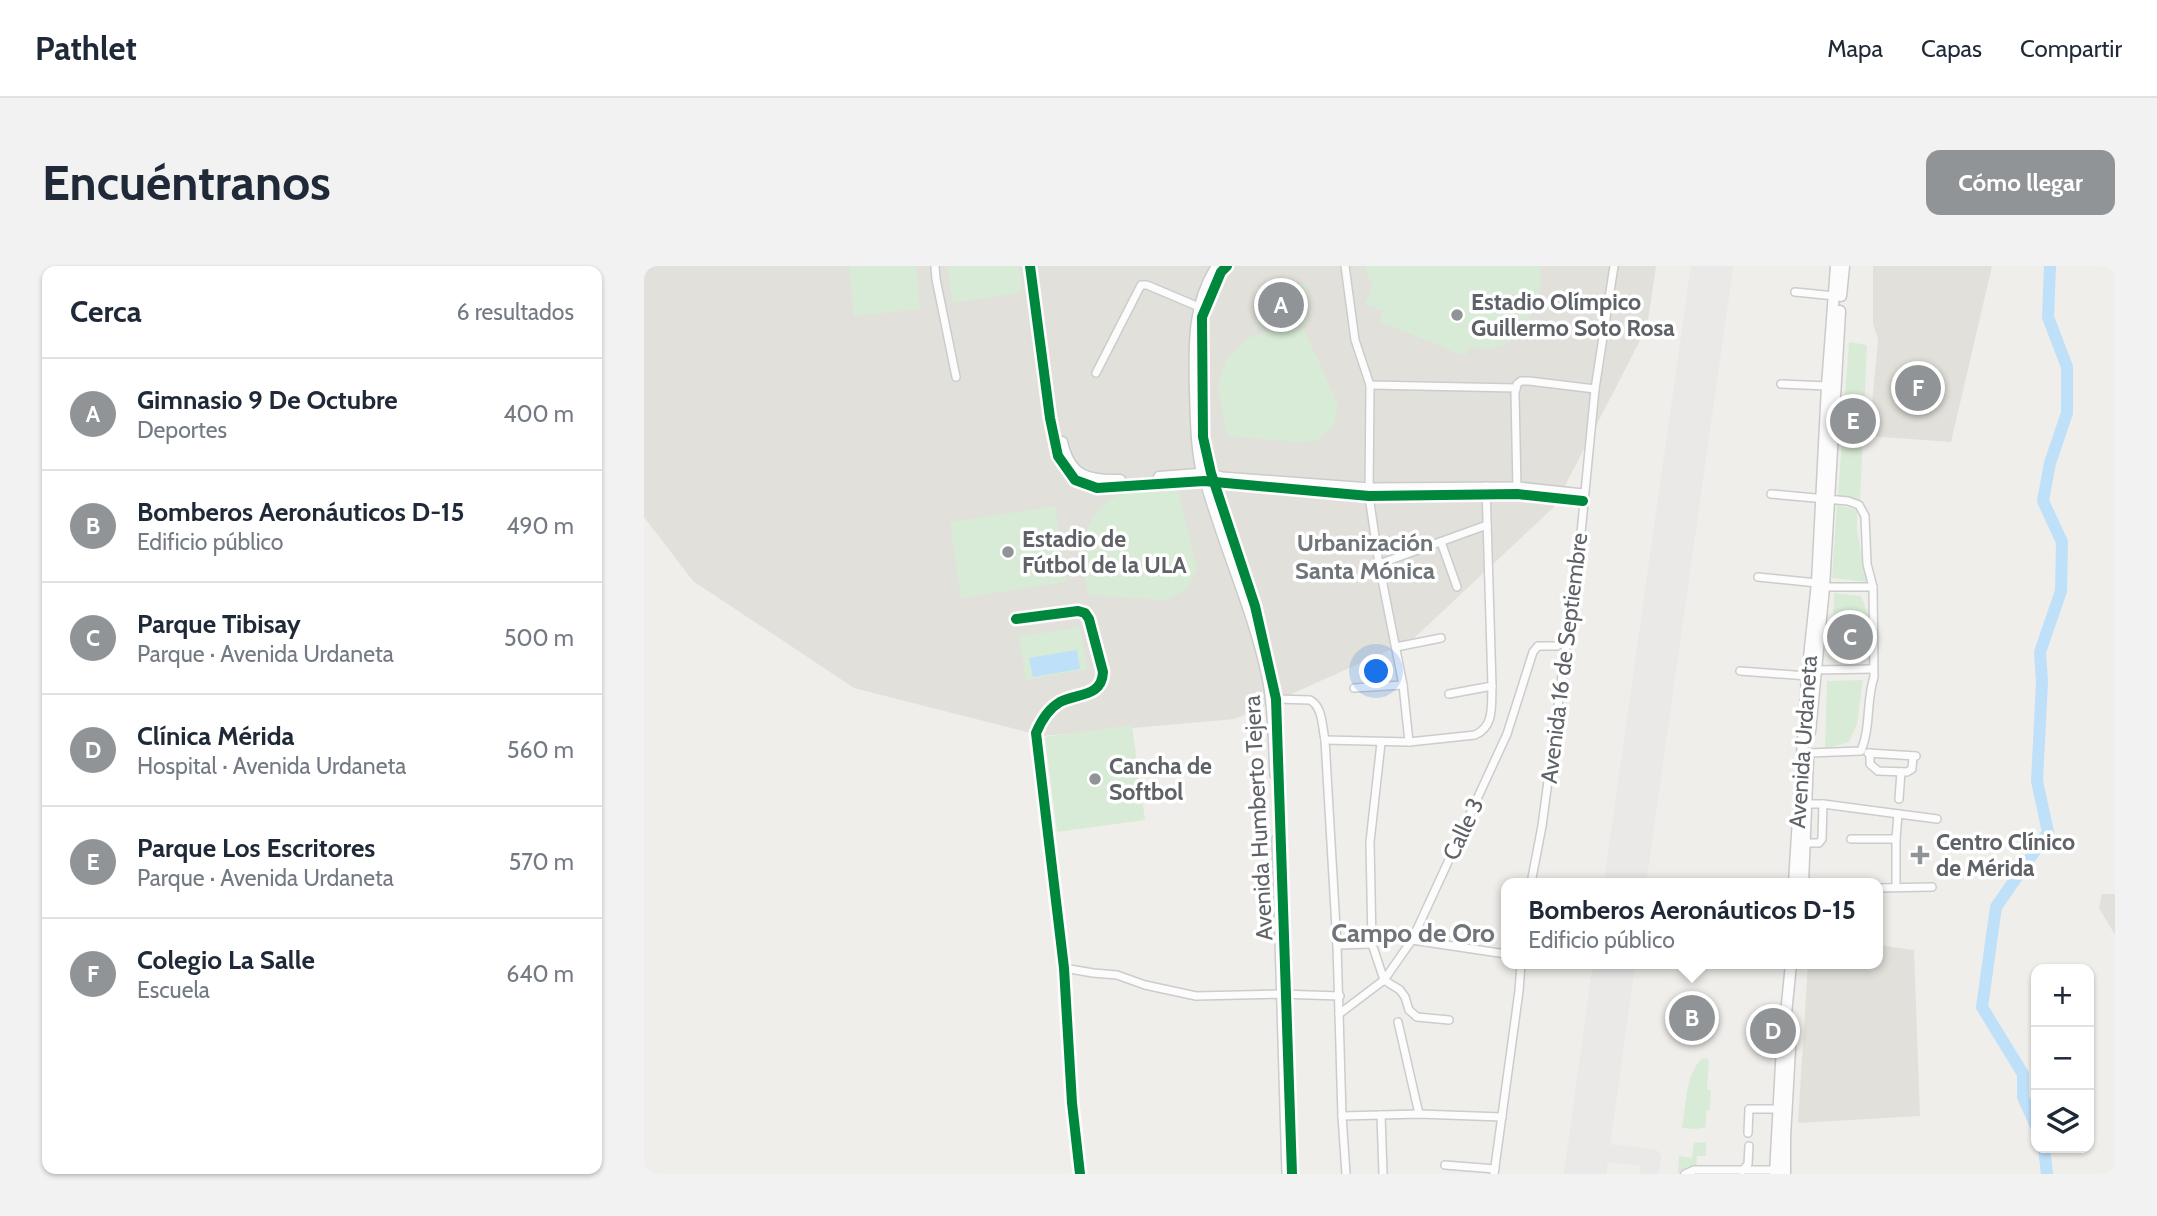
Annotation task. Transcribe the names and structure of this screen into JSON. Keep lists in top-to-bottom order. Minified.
{"streets":{"street":["Avenida 16 de Septiembre","Avenida Urdaneta","Avenida Humberto Tejera","Calle 3"]},"crossings":[["Avenida 16 de Septiembre","Calle 3"]],"districts":["Urbanización Santa Mónica","Campo de Oro"],"places":{"other":["Estadio Olímpico Guillermo Soto Rosa","Estadio de Fútbol de la ULA","Cancha de Softbol"],"health":["Centro Clínico de Mérida"]},"page":{"header":"Pathlet","nav":["Mapa","Capas","Compartir"],"buttons":"Cómo llegar","title":"Encuéntranos","heading":["Cerca","6 resultados"],"pins":["A","F","E","C","B","D"],"list":[{"mark":"A","name":"Gimnasio 9 De Octubre","note":"Deportes","value":"400 m"},{"mark":"B","name":"Bomberos Aeronáuticos D-15","note":"Edificio público","value":"490 m"},{"mark":"C","name":"Parque Tibisay","note":"Parque · Avenida Urdaneta","value":"500 m"},{"mark":"D","name":"Clínica Mérida","note":"Hospital · Avenida Urdaneta","value":"560 m"},{"mark":"E","name":"Parque Los Escritores","note":"Parque · Avenida Urdaneta","value":"570 m"},{"mark":"F","name":"Colegio La Salle","note":"Escuela","value":"640 m"}],"popup":["Bomberos Aeronáuticos D-15","Edificio público"],"map_buttons":["+","−"]}}
